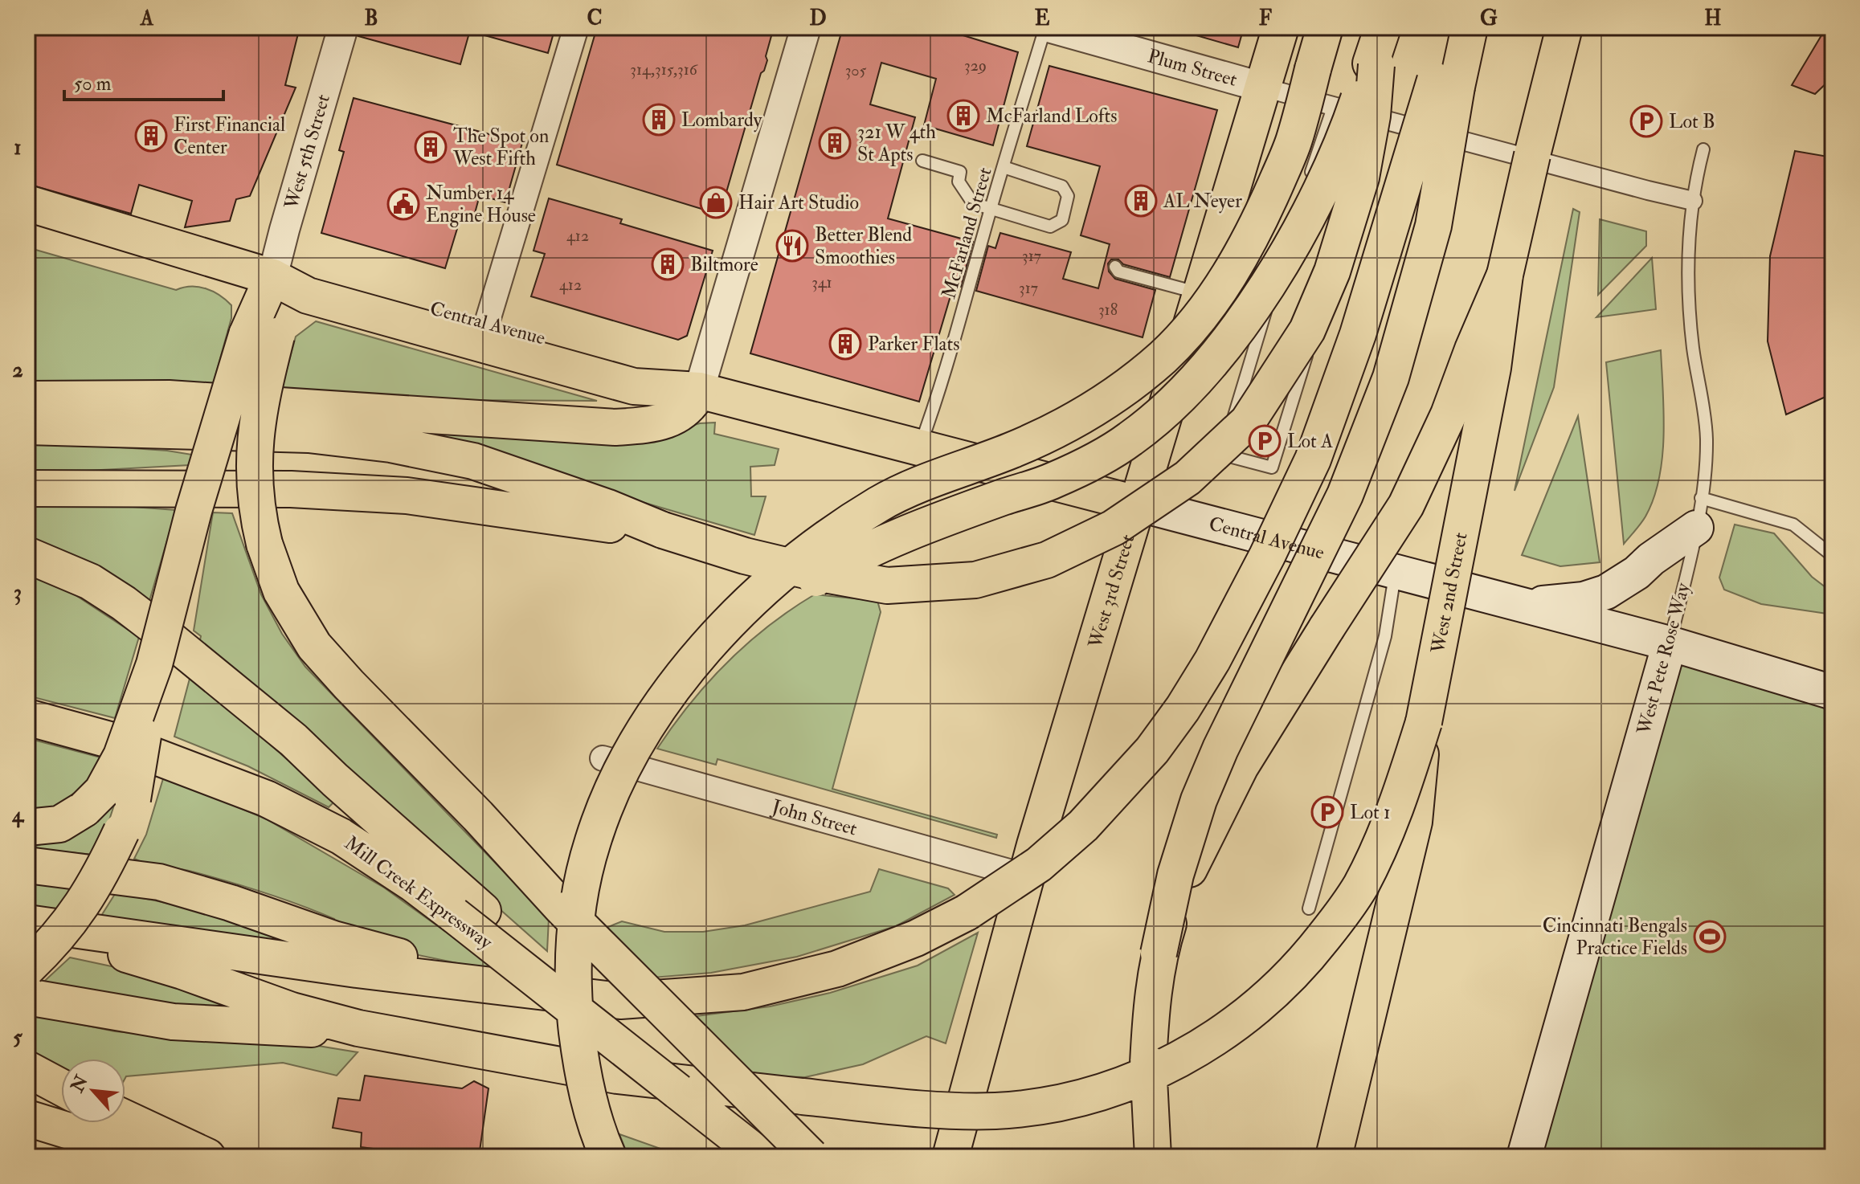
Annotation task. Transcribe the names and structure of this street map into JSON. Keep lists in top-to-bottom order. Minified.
{"streets":{"main road":["Central Avenue","West 3rd Street","West 2nd Street","West Pete Rose Way","Mill Creek Expressway"],"street":["Plum Street","West 5th Street","John Street"],"lane":["McFarland Street"]},"crossings":[["Plum Street","McFarland Street"],["Plum Street","West 3rd Street"],["West 5th Street","Central Avenue"],["McFarland Street","Central Avenue"],["Central Avenue","West 3rd Street"],["Central Avenue","West Pete Rose Way"],["West 3rd Street","John Street"]],"places":{"building":["McFarland Lofts","Lombardy","First Financial Center","321 W 4th St Apts","The Spot on West Fifth","AL Neyer","Biltmore","Parker Flats"],"parking":["Lot B","Lot A","Lot 1"],"shop":["Hair Art Studio"],"public building":["Number 14 Engine House"],"restaurant":["Better Blend Smoothies"],"sports":["Cincinnati Bengals Practice Fields"]},"house_numbers":["329","314,315,316","305","412","317","341","412","317","318"],"scale_bar":"50 m","north":"top left","grid":{"columns":["A","B","C","D","E","F","G","H"],"rows":["1","2","3","4","5"]}}
